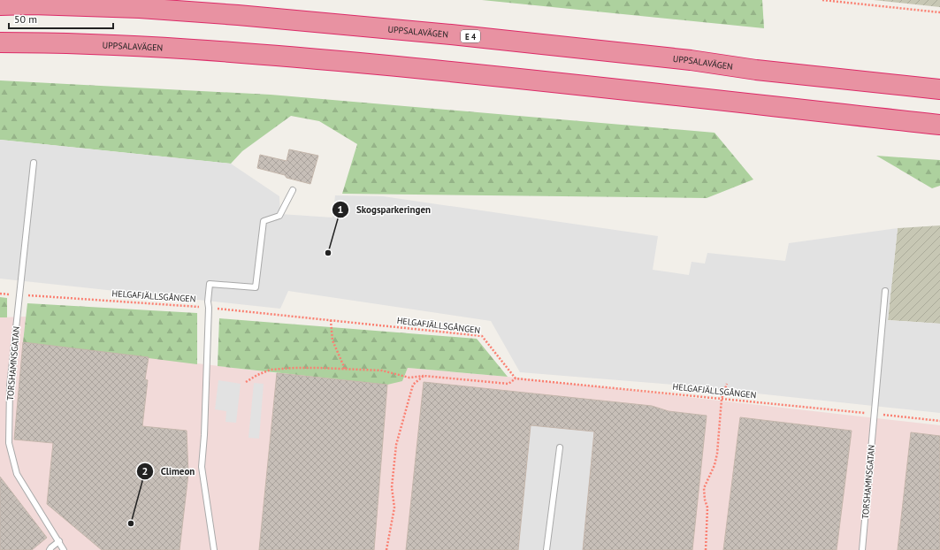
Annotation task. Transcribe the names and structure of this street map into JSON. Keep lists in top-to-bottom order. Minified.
{"streets":{"highway":["UPPSALAVÄGEN","E 4"],"lane":["TORSHAMNSGATAN"],"path":["HELGAFJÄLLSGÅNGEN"]},"crossings":[["HELGAFJÄLLSGÅNGEN","TORSHAMNSGATAN"]],"places":["Skogsparkeringen","Climeon"],"scale_bar":"50 m"}
